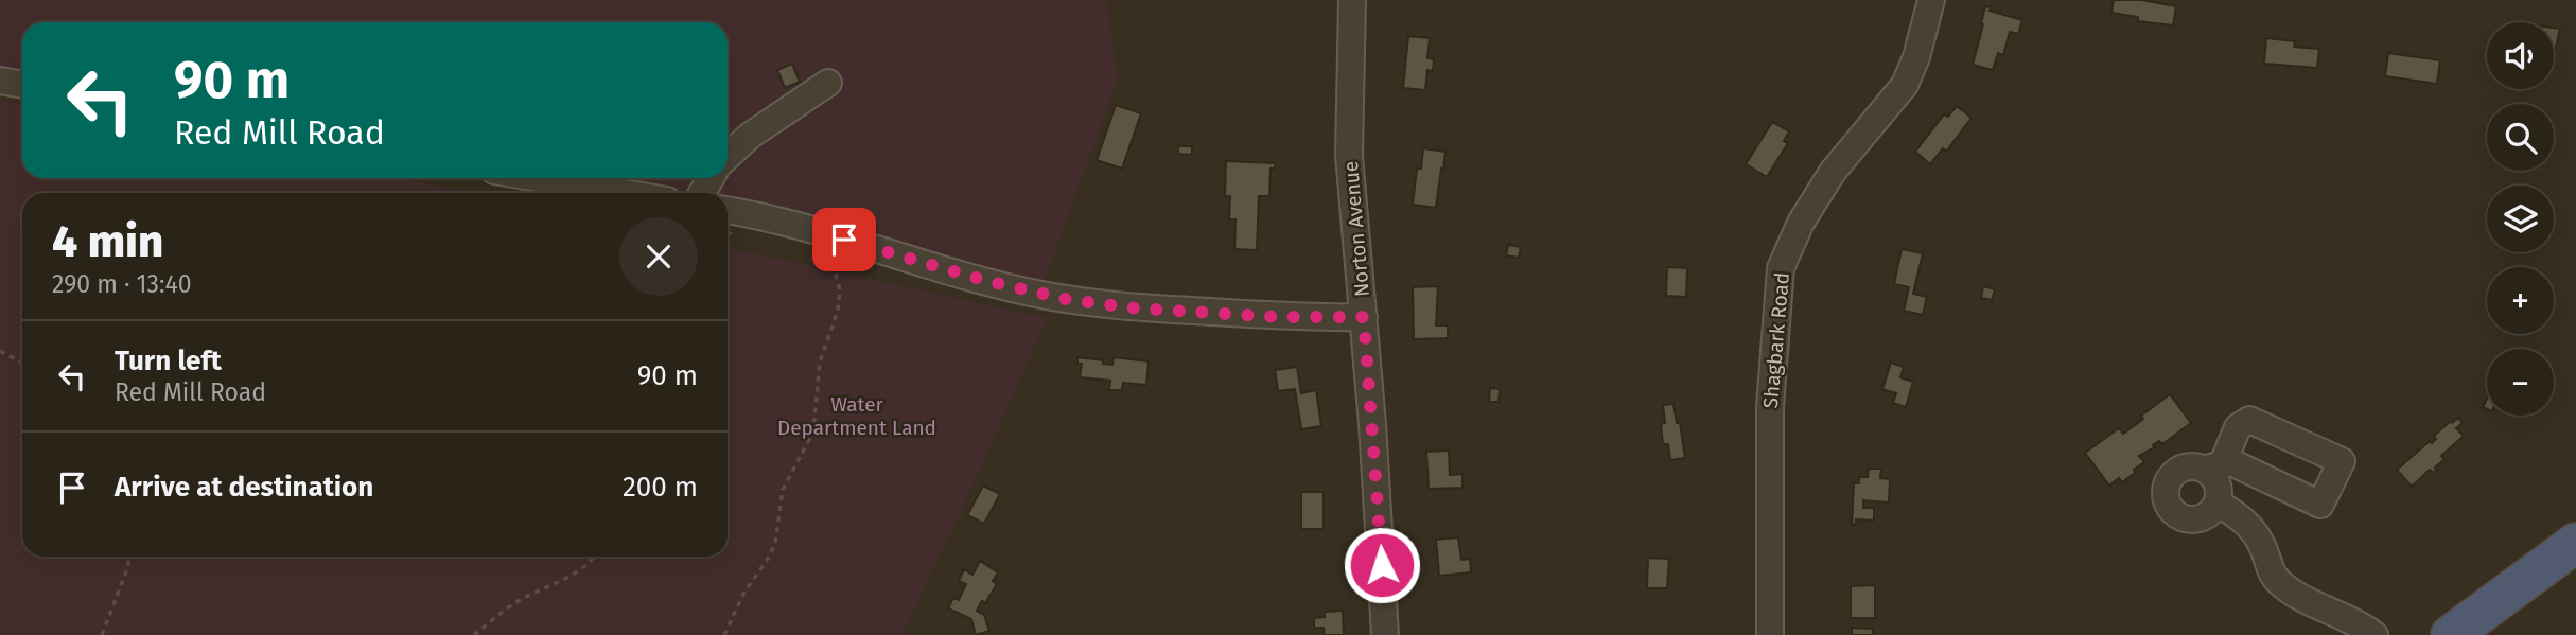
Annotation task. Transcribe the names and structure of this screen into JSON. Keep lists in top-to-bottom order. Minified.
{"streets":{"street":["Norton Avenue","Shagbark Road"]},"parks":["Water Department Land"],"page":{"map_buttons":["+","−"],"turn":["90 m","Red Mill Road"],"heading":["4 min","290 m · 13:40"],"list":[{"name":"Turn left","note":"Red Mill Road","value":"90 m"},{"name":"Arrive at destination","value":"200 m"}]}}
